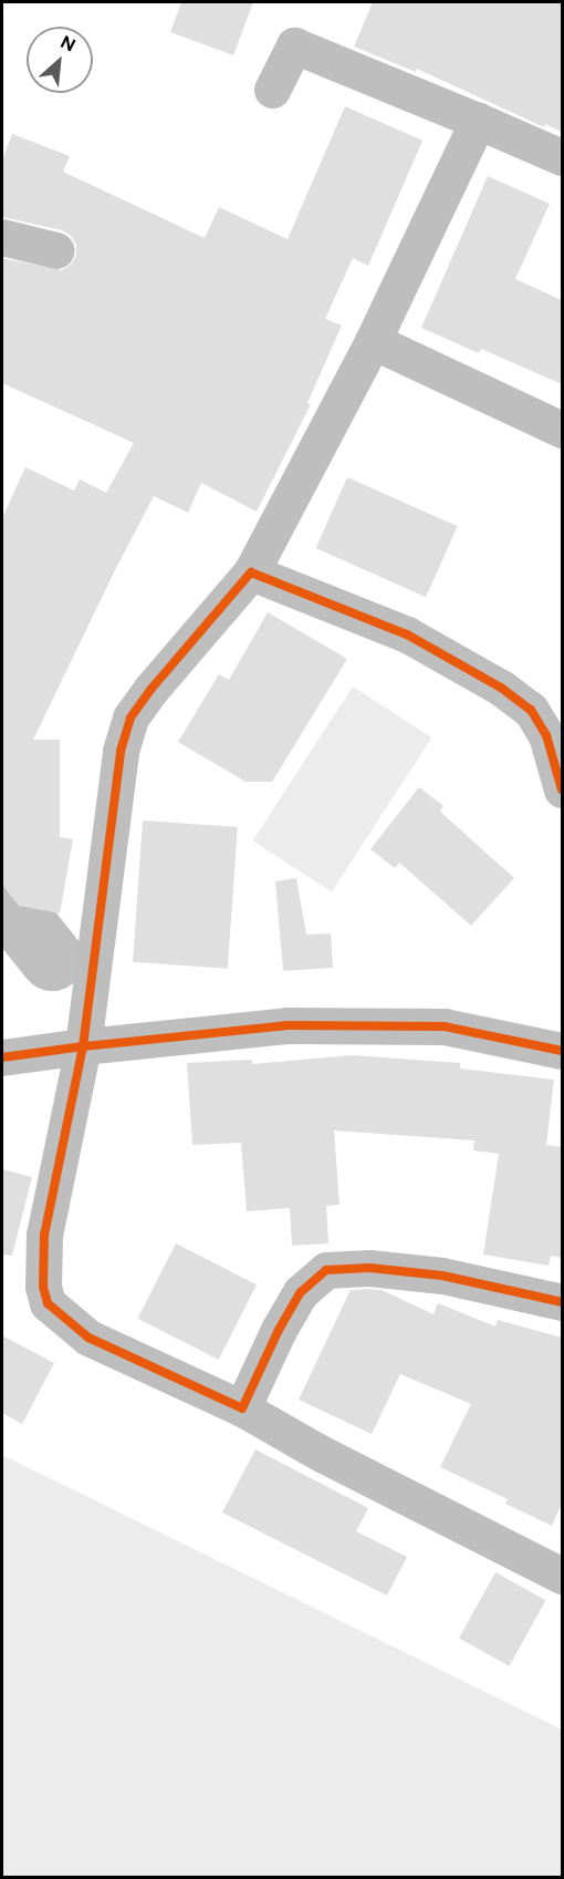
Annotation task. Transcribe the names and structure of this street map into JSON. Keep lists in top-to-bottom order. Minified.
{"north":"top right"}
